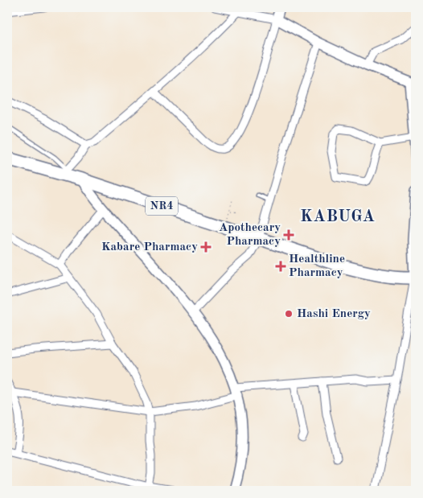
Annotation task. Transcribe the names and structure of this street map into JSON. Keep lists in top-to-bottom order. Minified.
{"streets":{"highway":["NR4"]},"districts":["KABUGA"],"places":{"health":["Apothecary Pharmacy","Kabare Pharmacy","Healthline Pharmacy"],"other":["Hashi Energy"]}}
